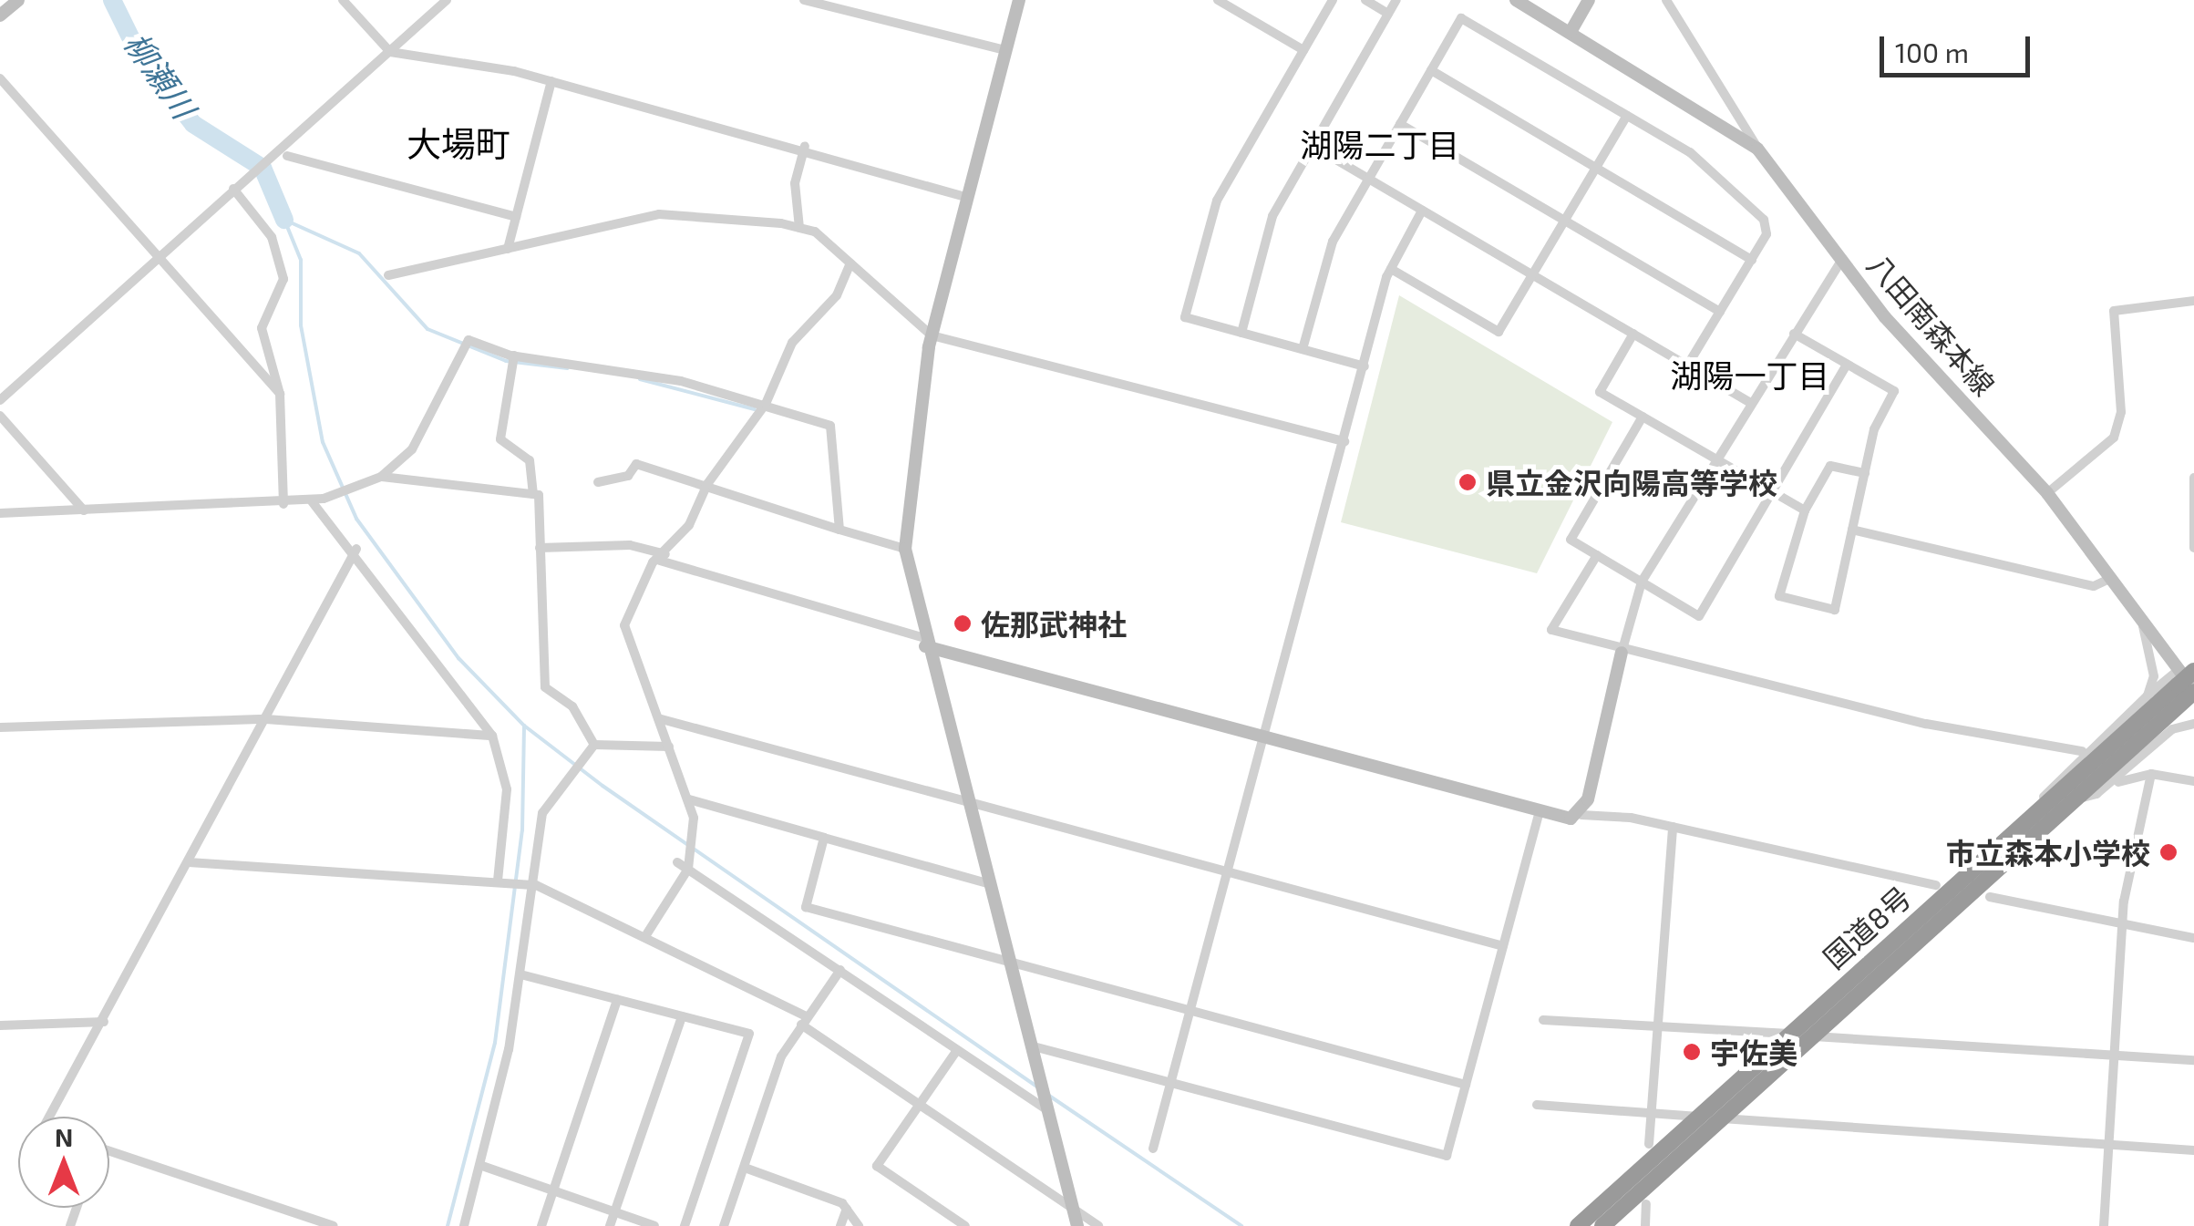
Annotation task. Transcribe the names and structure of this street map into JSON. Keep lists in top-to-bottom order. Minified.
{"streets":{"highway":["国道8号"],"street":["八田南森本線"]},"crossings":[["八田南森本線","国道8号"]],"districts":["大場町","湖陽二丁目","湖陽一丁目"],"water":["柳瀬川"],"places":["県立金沢向陽高等学校","佐那武神社","市立森本小学校","宇佐美"],"scale_bar":"100 m","north":"top"}
